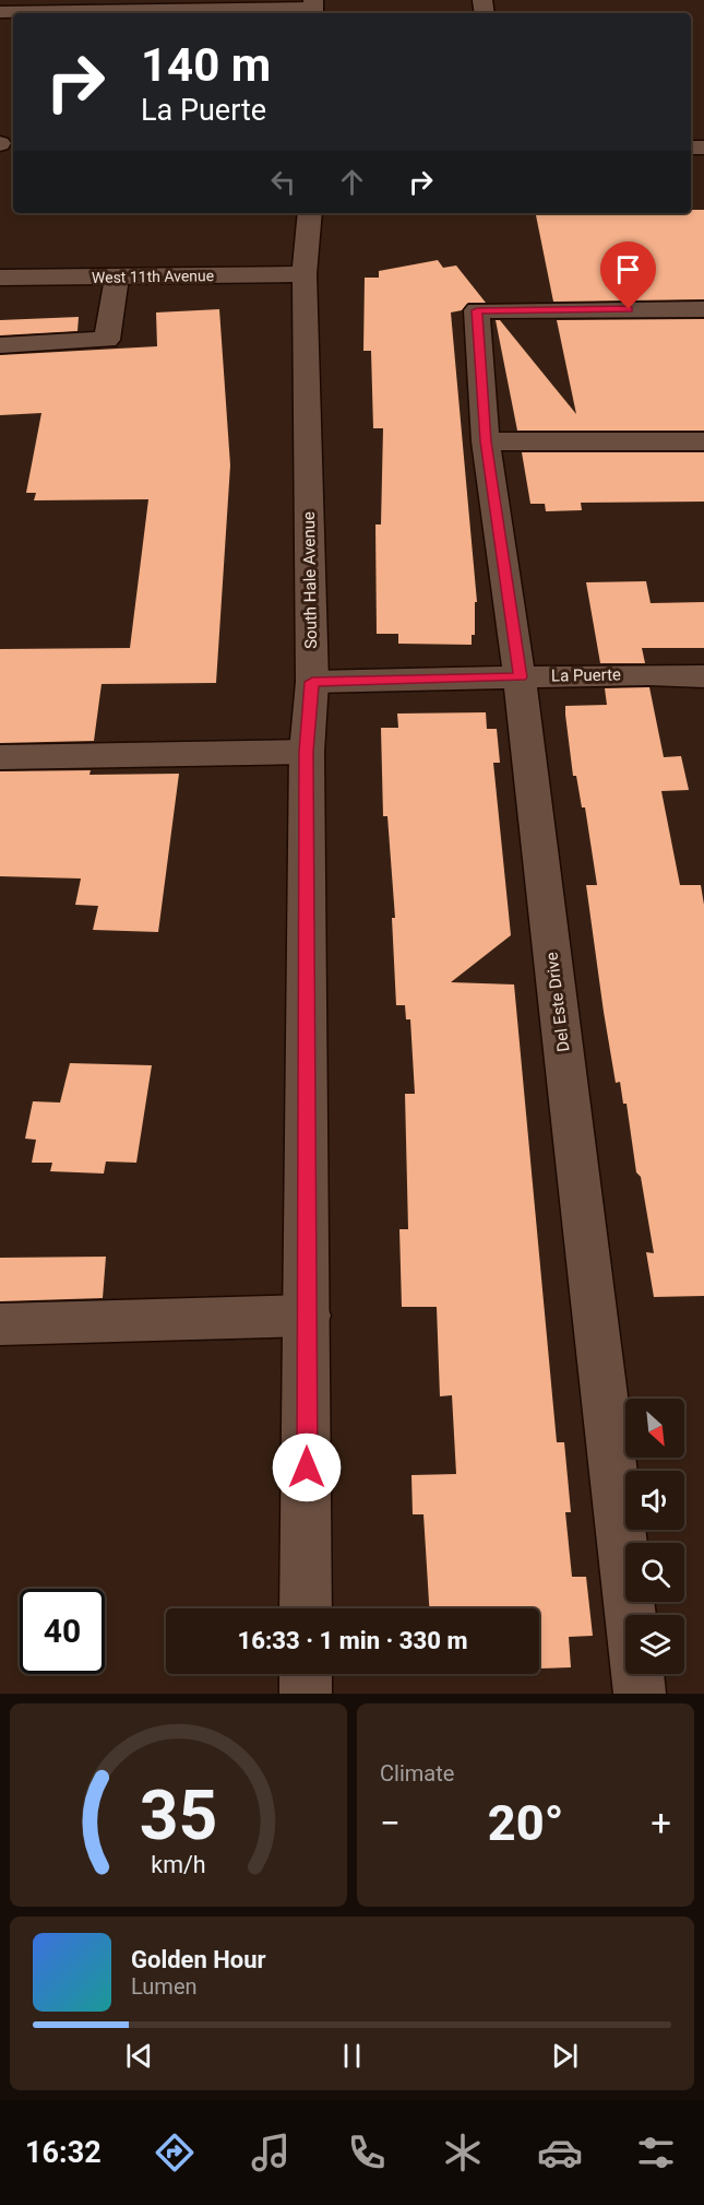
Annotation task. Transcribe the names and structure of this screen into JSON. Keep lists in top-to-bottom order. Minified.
{"streets":{"street":["West 11th Avenue","South Hale Avenue","La Puerte","Del Este Drive"]},"crossings":[["West 11th Avenue","South Hale Avenue"],["South Hale Avenue","La Puerte"],["La Puerte","Del Este Drive"]],"north":"bottom right","page":{"turn":["140 m","La Puerte"],"limit":"40","trip":"16:33 · 1 min · 330 m","tile":"Climate","heat":["−","20°","+"],"song":["Golden Hour","Lumen"],"tabs":"16:32","gauge":["35","km/h"]}}
